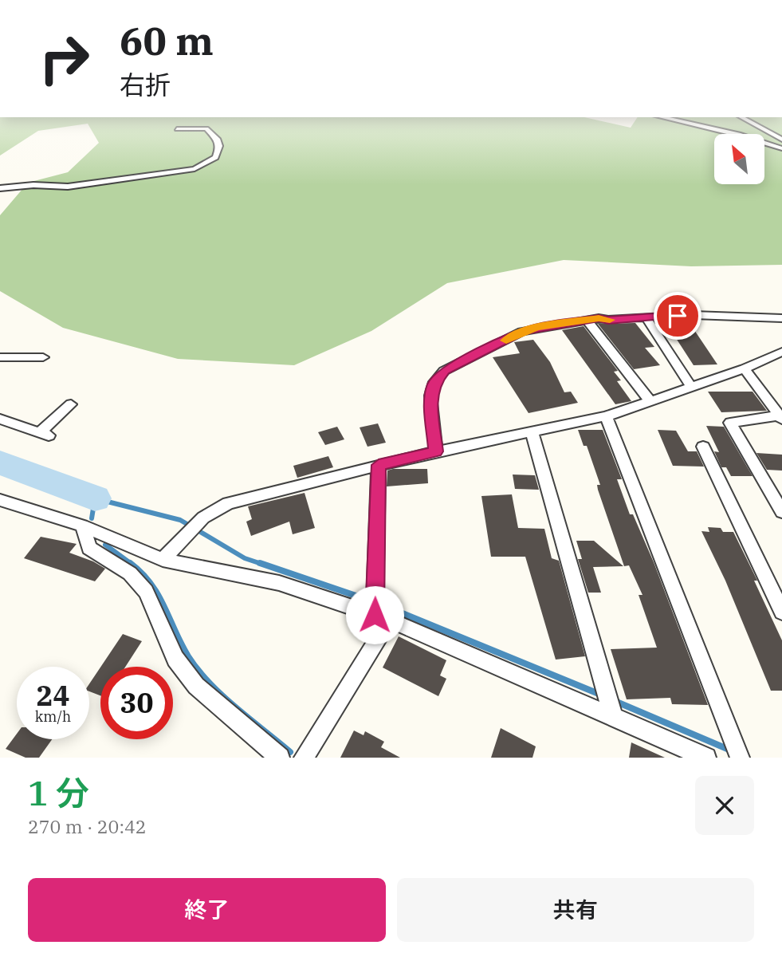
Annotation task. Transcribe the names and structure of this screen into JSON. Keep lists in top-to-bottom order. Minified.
{"north":"top left","page":{"turn":["60 m","右折"],"speed":"24 km/h","limit":"30","heading":["1 分","270 m · 20:42"],"buttons":["終了","共有"]}}
